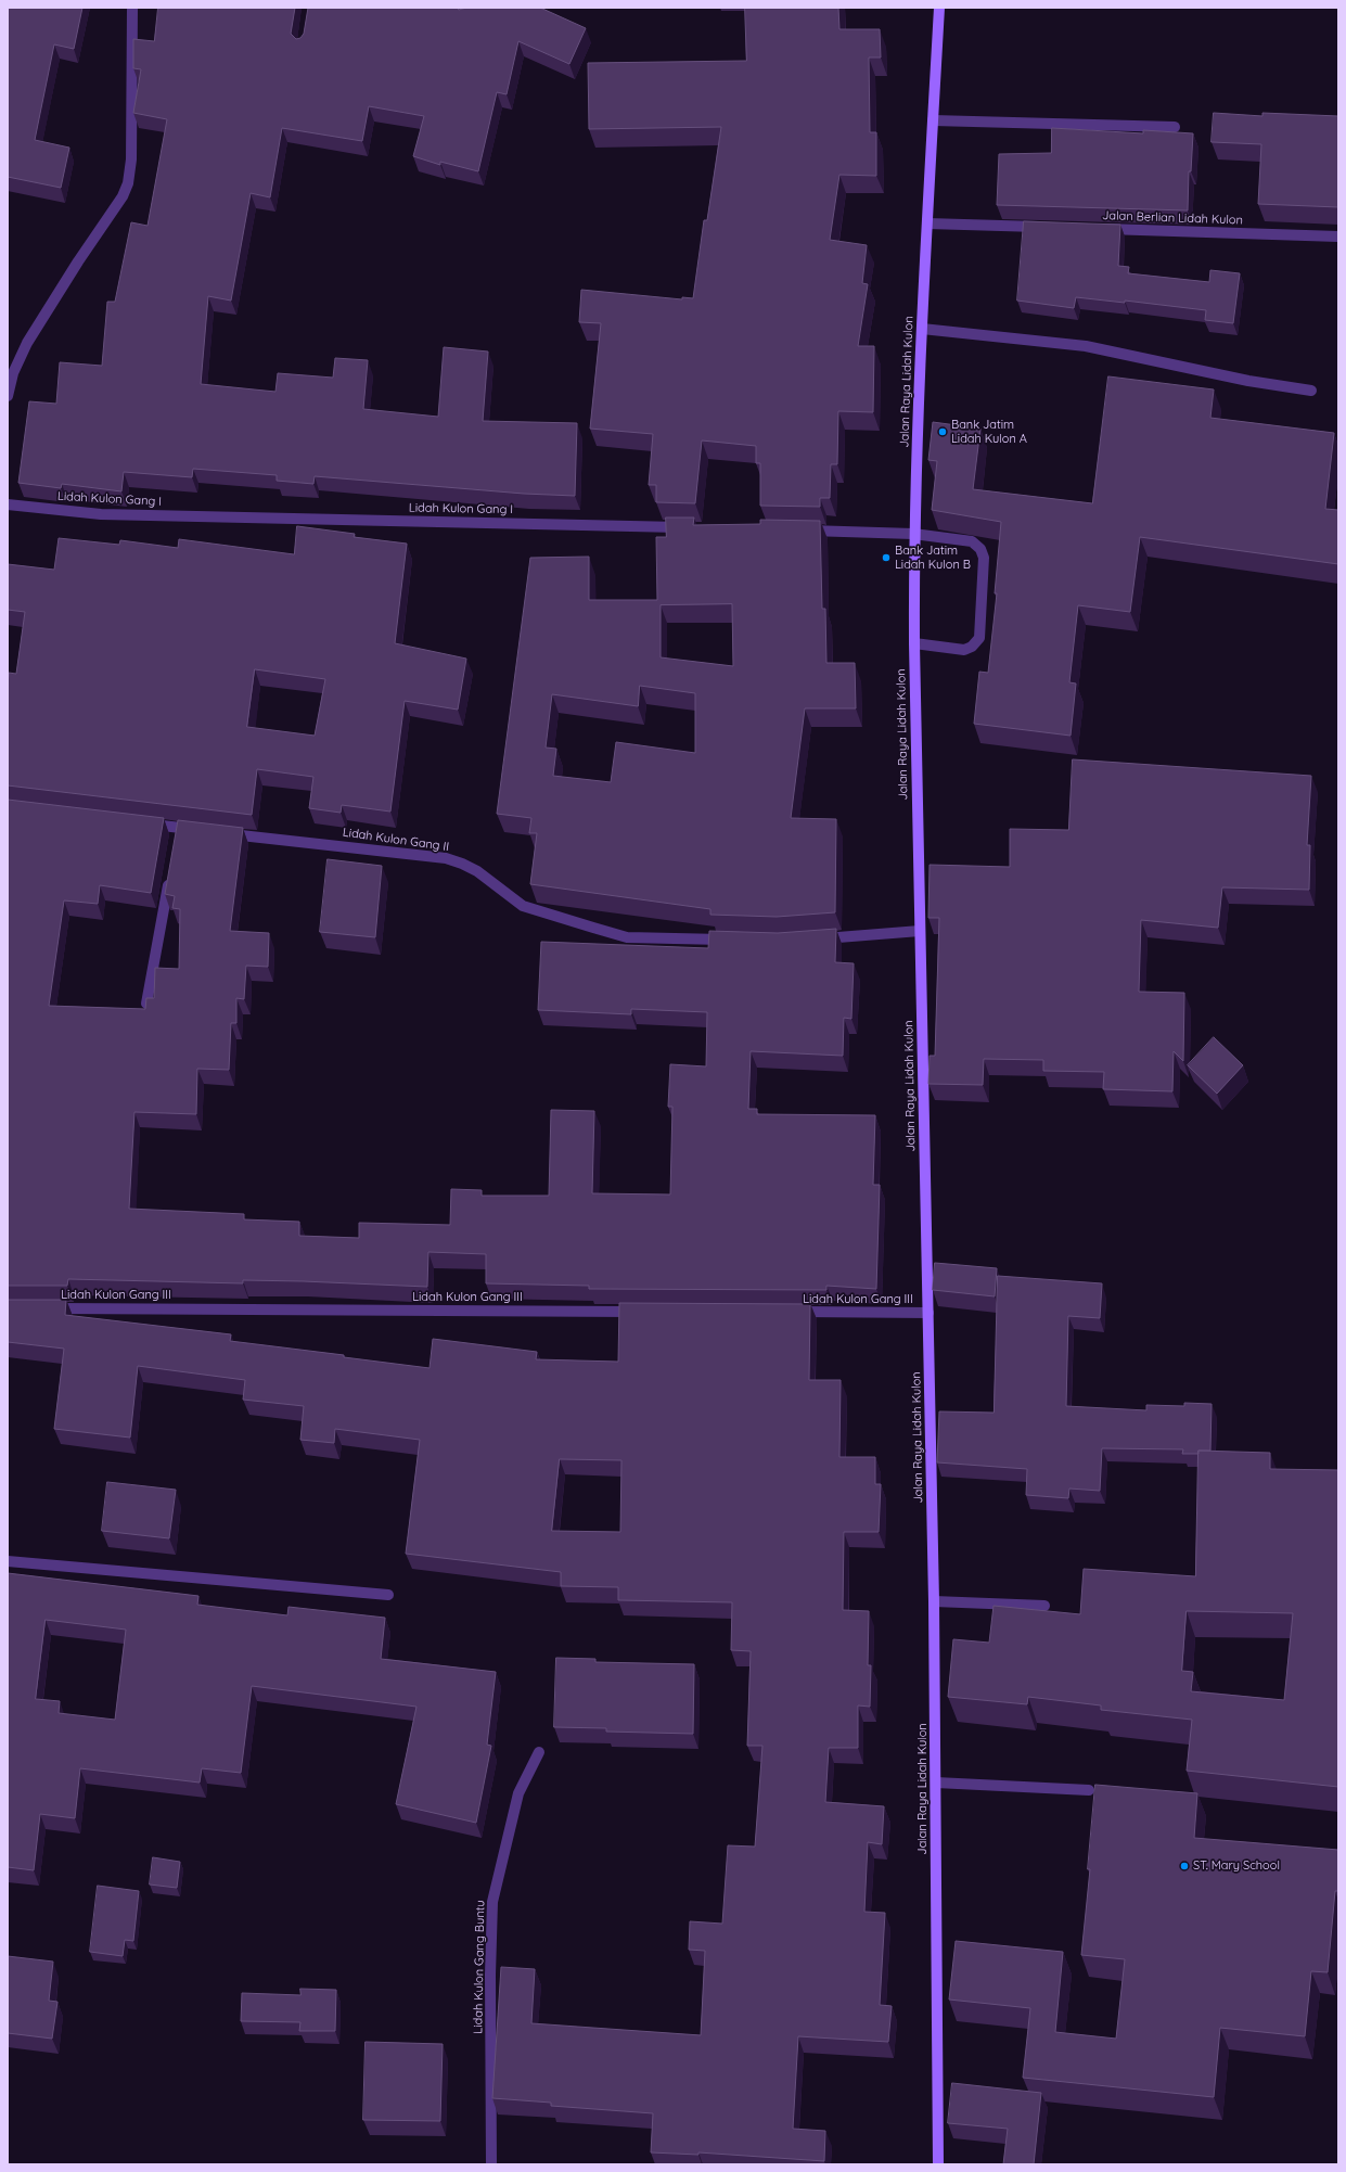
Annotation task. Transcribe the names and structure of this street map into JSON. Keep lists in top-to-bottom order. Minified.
{"streets":{"main road":["Jalan Raya Lidah Kulon"],"street":["Jalan Berlian Lidah Kulon","Lidah Kulon Gang I","Lidah Kulon Gang II","Lidah Kulon Gang III","Lidah Kulon Gang Buntu"]},"crossings":[["Jalan Raya Lidah Kulon","Lidah Kulon Gang III"]],"places":["Bank Jatim Lidah Kulon A","Bank Jatim Lidah Kulon B","ST. Mary School"]}
